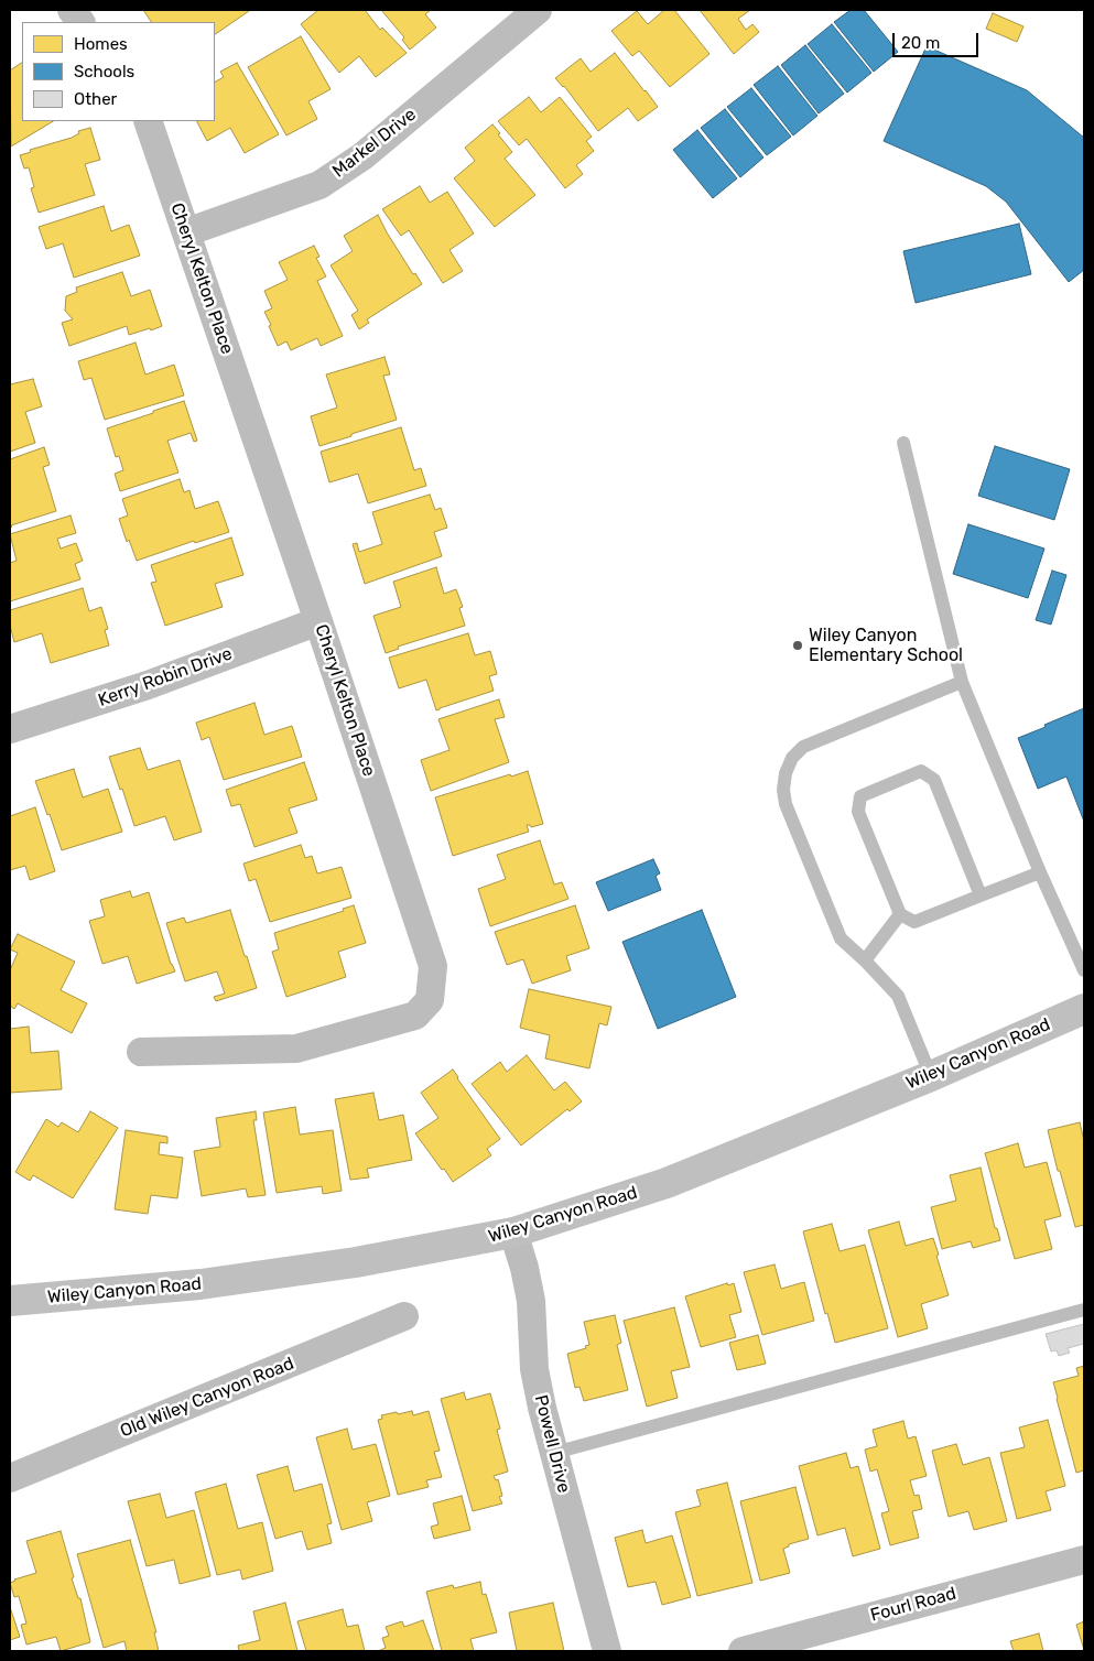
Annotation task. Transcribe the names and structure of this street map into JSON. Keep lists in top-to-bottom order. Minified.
{"streets":{"street":["Markel Drive","Cheryl Kelton Place","Kerry Robin Drive","Wiley Canyon Road","Old Wiley Canyon Road","Powell Drive","Fourl Road"]},"crossings":[["Markel Drive","Cheryl Kelton Place"],["Cheryl Kelton Place","Kerry Robin Drive"],["Wiley Canyon Road","Powell Drive"]],"places":["Wiley Canyon Elementary School"],"legend":["Homes","Schools","Other"],"scale_bar":"20 m"}
